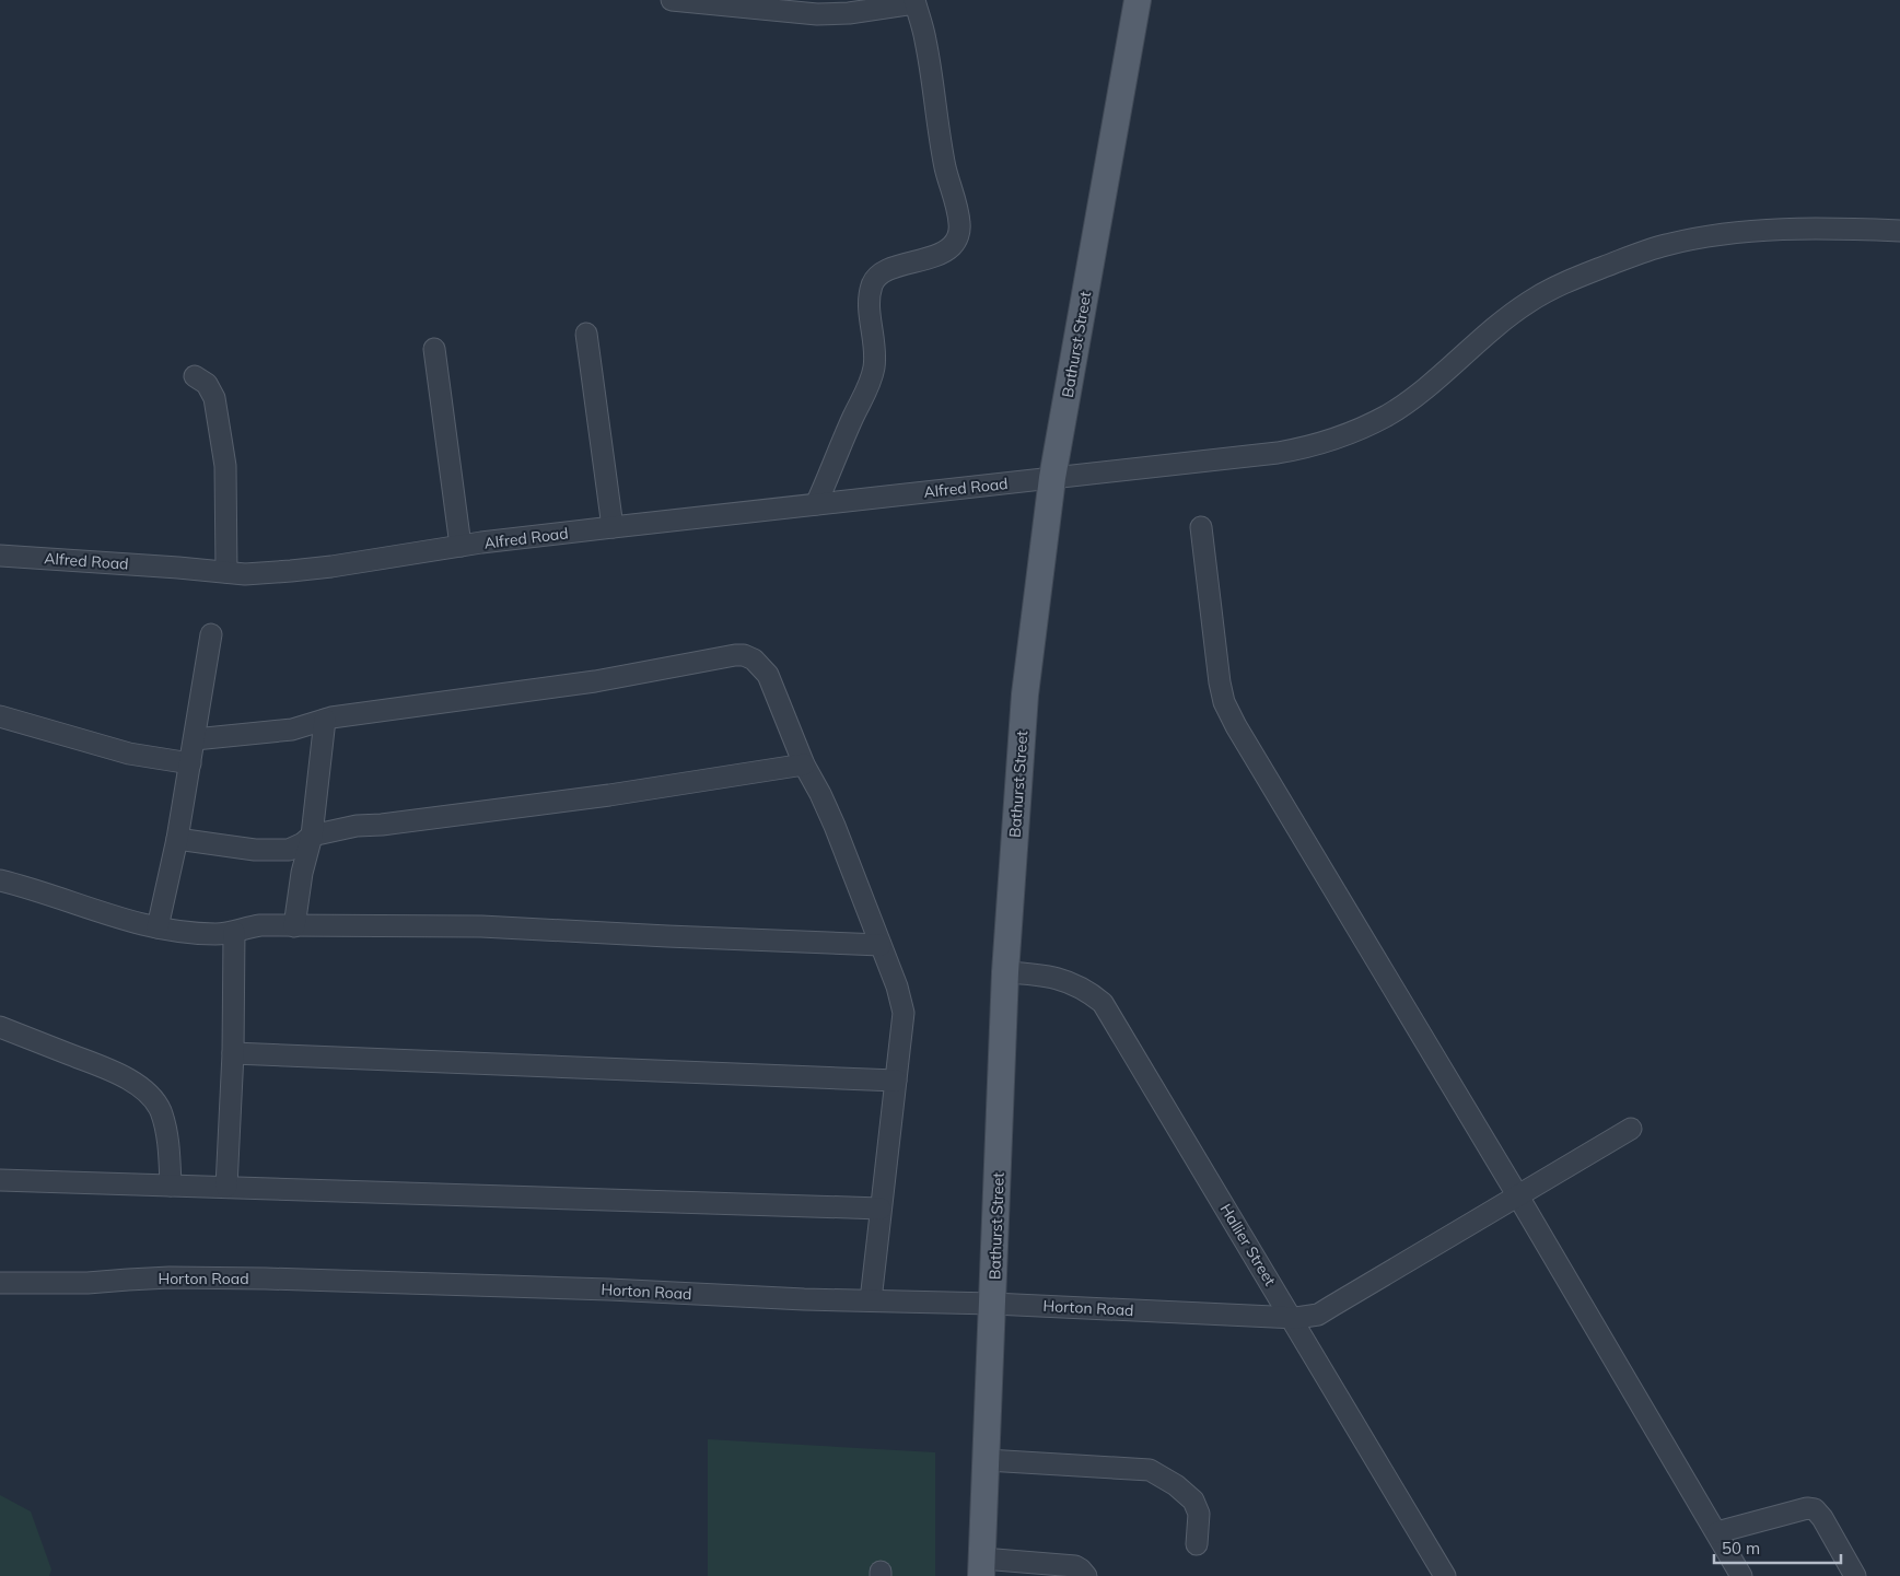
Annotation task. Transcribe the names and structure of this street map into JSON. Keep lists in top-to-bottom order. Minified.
{"streets":{"main road":["Bathurst Street"],"street":["Alfred Road","Hallier Street","Horton Road"]},"crossings":[["Bathurst Street","Alfred Road"],["Bathurst Street","Hallier Street"],["Bathurst Street","Horton Road"],["Hallier Street","Horton Road"]],"scale_bar":"50 m"}
